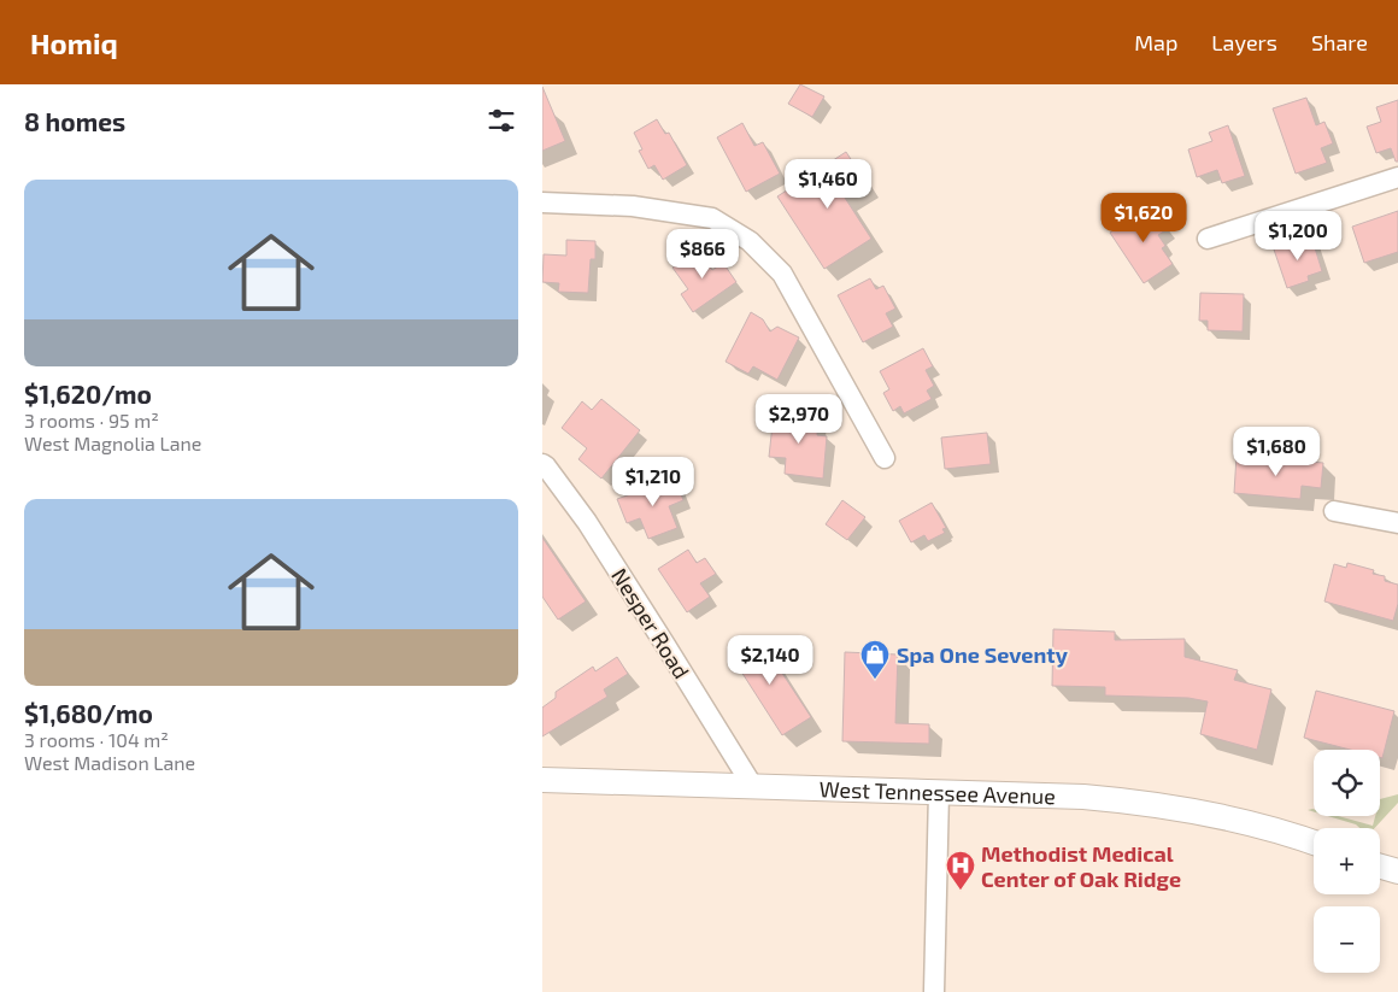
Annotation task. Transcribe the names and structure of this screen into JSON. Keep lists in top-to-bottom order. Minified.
{"streets":{"street":["Nesper Road","West Tennessee Avenue"]},"crossings":[["Nesper Road","West Tennessee Avenue"]],"places":{"shop":["Spa One Seventy"],"hospital":["Methodist Medical Center of Oak Ridge"]},"page":{"header":"Homiq","nav":["Map","Layers","Share"],"heading":"8 homes","list":[{"name":"$1,620/mo","note":"3 rooms · 95 m² · West Magnolia Lane"},{"name":"$1,680/mo","note":"3 rooms · 104 m² · West Madison Lane"}],"price":["$1,460","$1,620","$1,200","$866","$2,970","$1,680","$1,210","$2,140"],"map_buttons":["+","−"]}}
